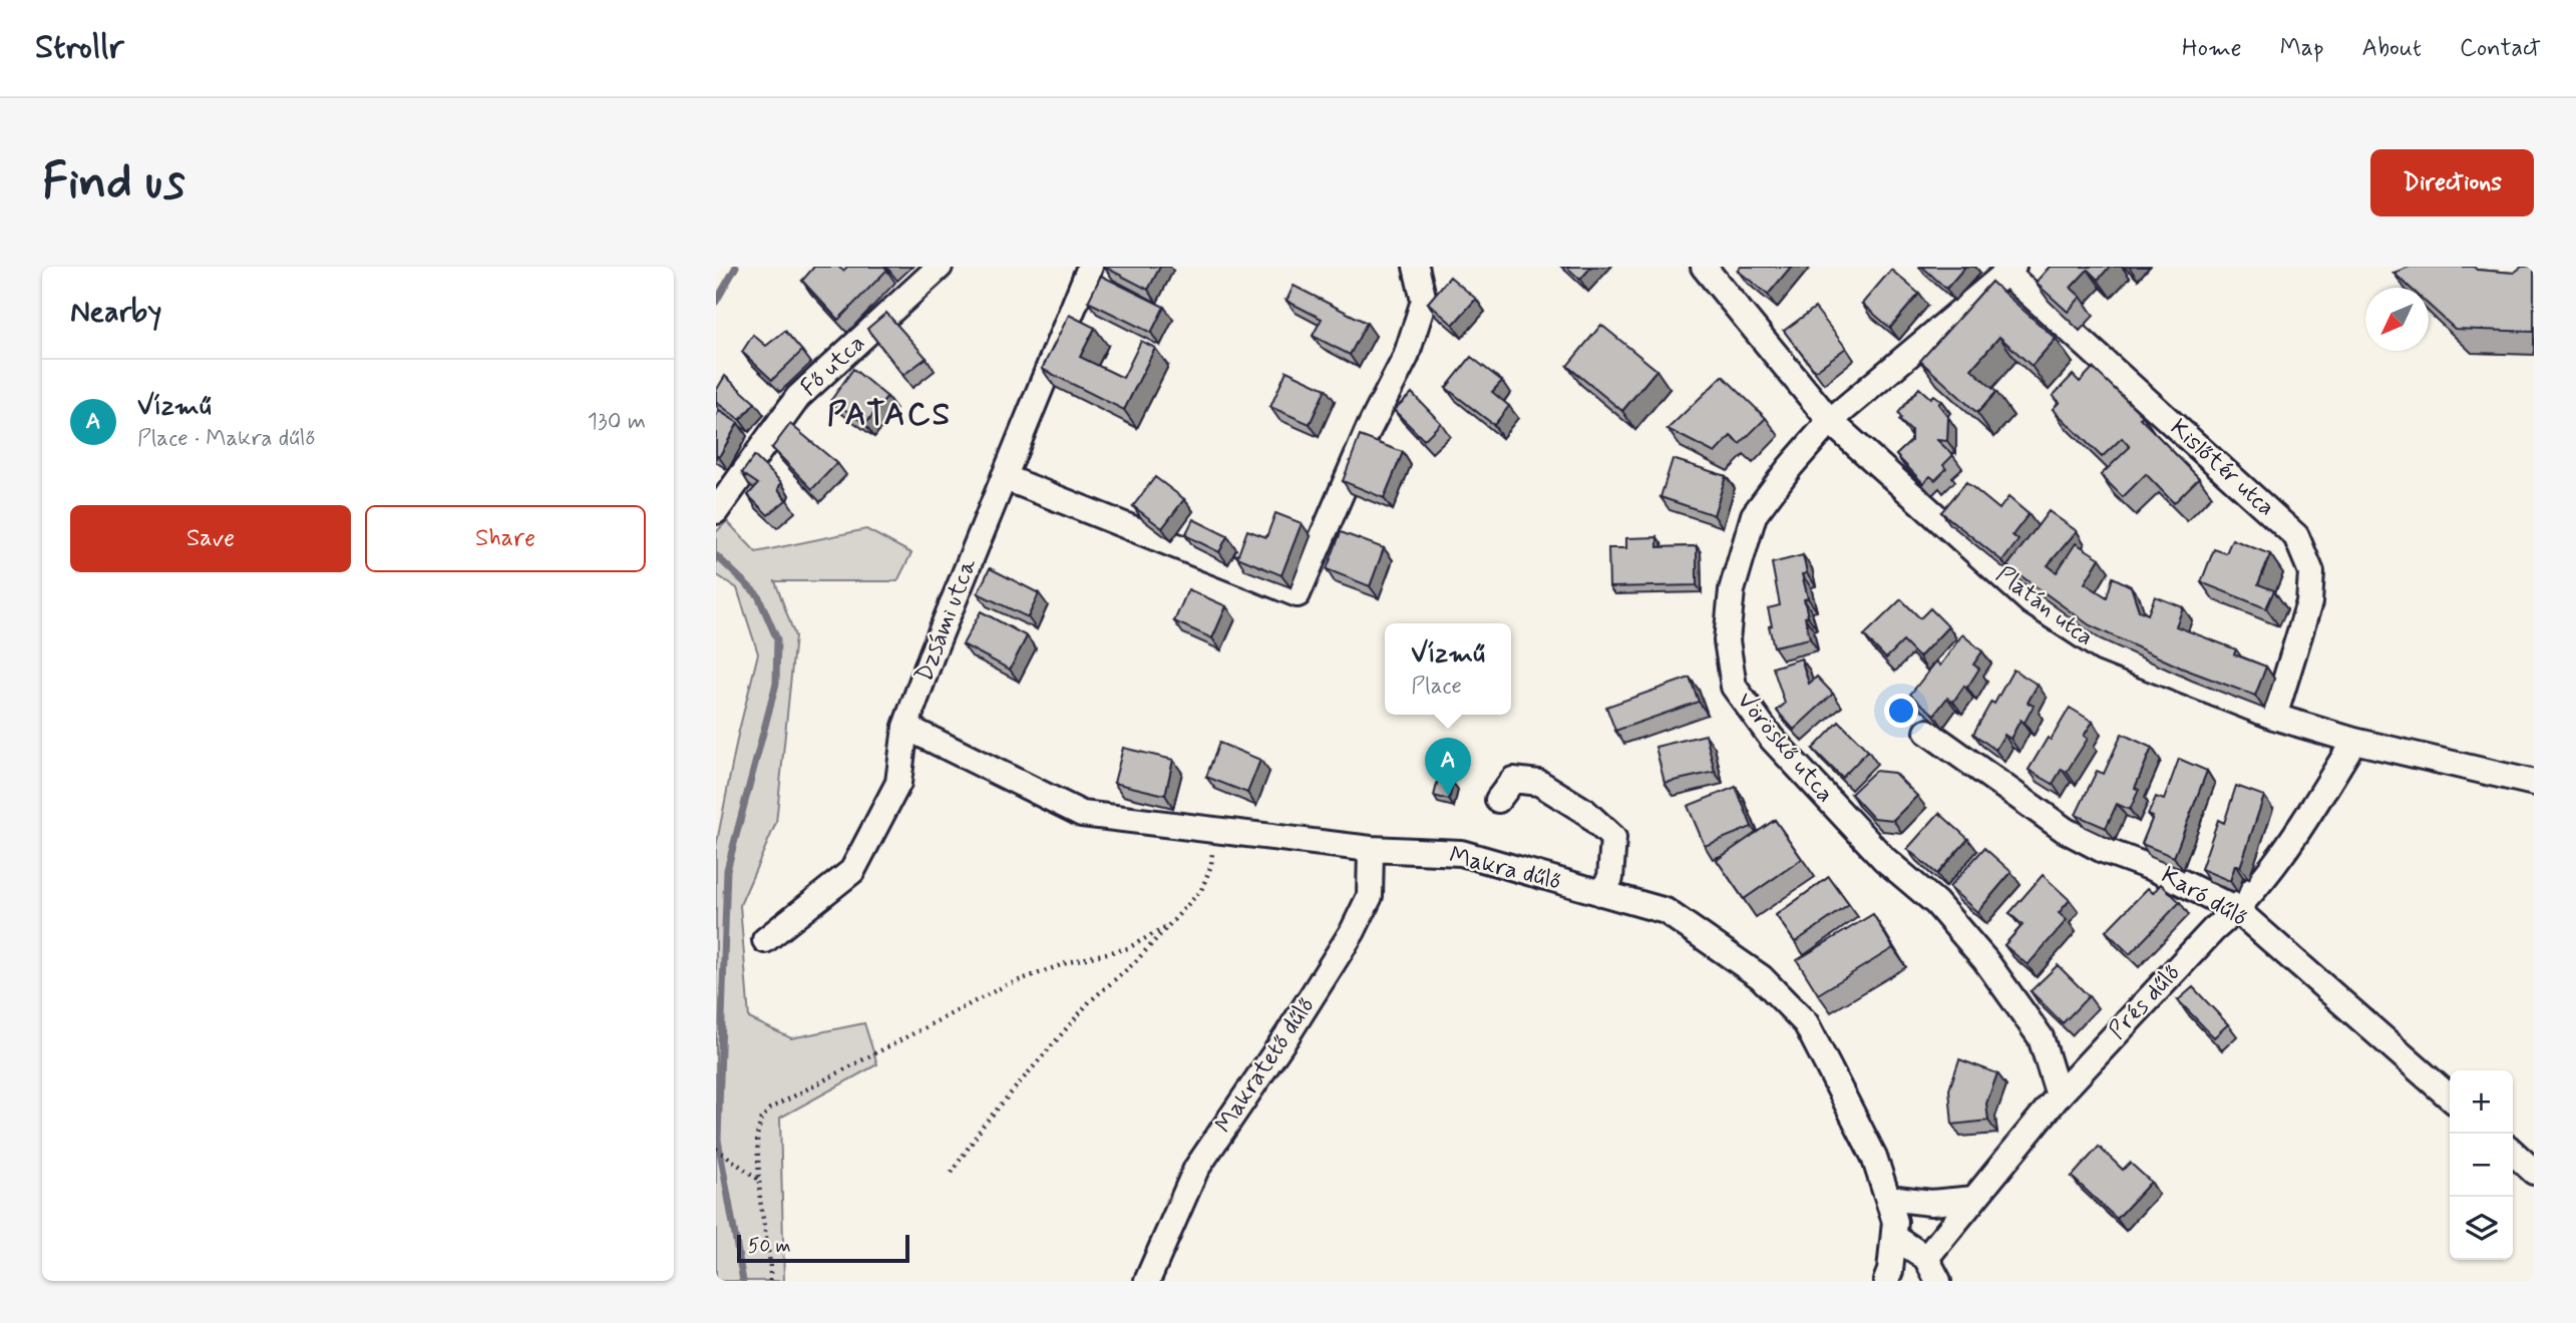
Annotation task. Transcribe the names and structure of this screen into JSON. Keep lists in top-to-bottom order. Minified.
{"streets":{"street":["Fő utca","Kislőtér utca","Platán utca","Dzsámi utca","Vöröskő utca","Makra dűlő","Karó dűlő","Prés dűlő","Makratető dűlő"]},"crossings":[["Kislőtér utca","Platán utca"],["Kislőtér utca","Vöröskő utca"],["Platán utca","Vöröskő utca"],["Platán utca","Prés dűlő"],["Dzsámi utca","Makra dűlő"],["Vöröskő utca","Prés dűlő"],["Makra dűlő","Makratető dűlő"],["Karó dűlő","Prés dűlő"]],"districts":["PATACS"],"scale_bar":"50 m","north":"bottom left","page":{"header":"Strollr","nav":["Home","Map","About","Contact"],"buttons":["Directions",["Save","Share"]],"title":"Find us","heading":"Nearby","list":[{"mark":"A","name":"Vízmű","note":"Place · Makra dűlő","value":"130 m"}],"popup":["Vízmű","Place"],"pins":"A","map_buttons":["+","−"],"scale":"50 m"}}
